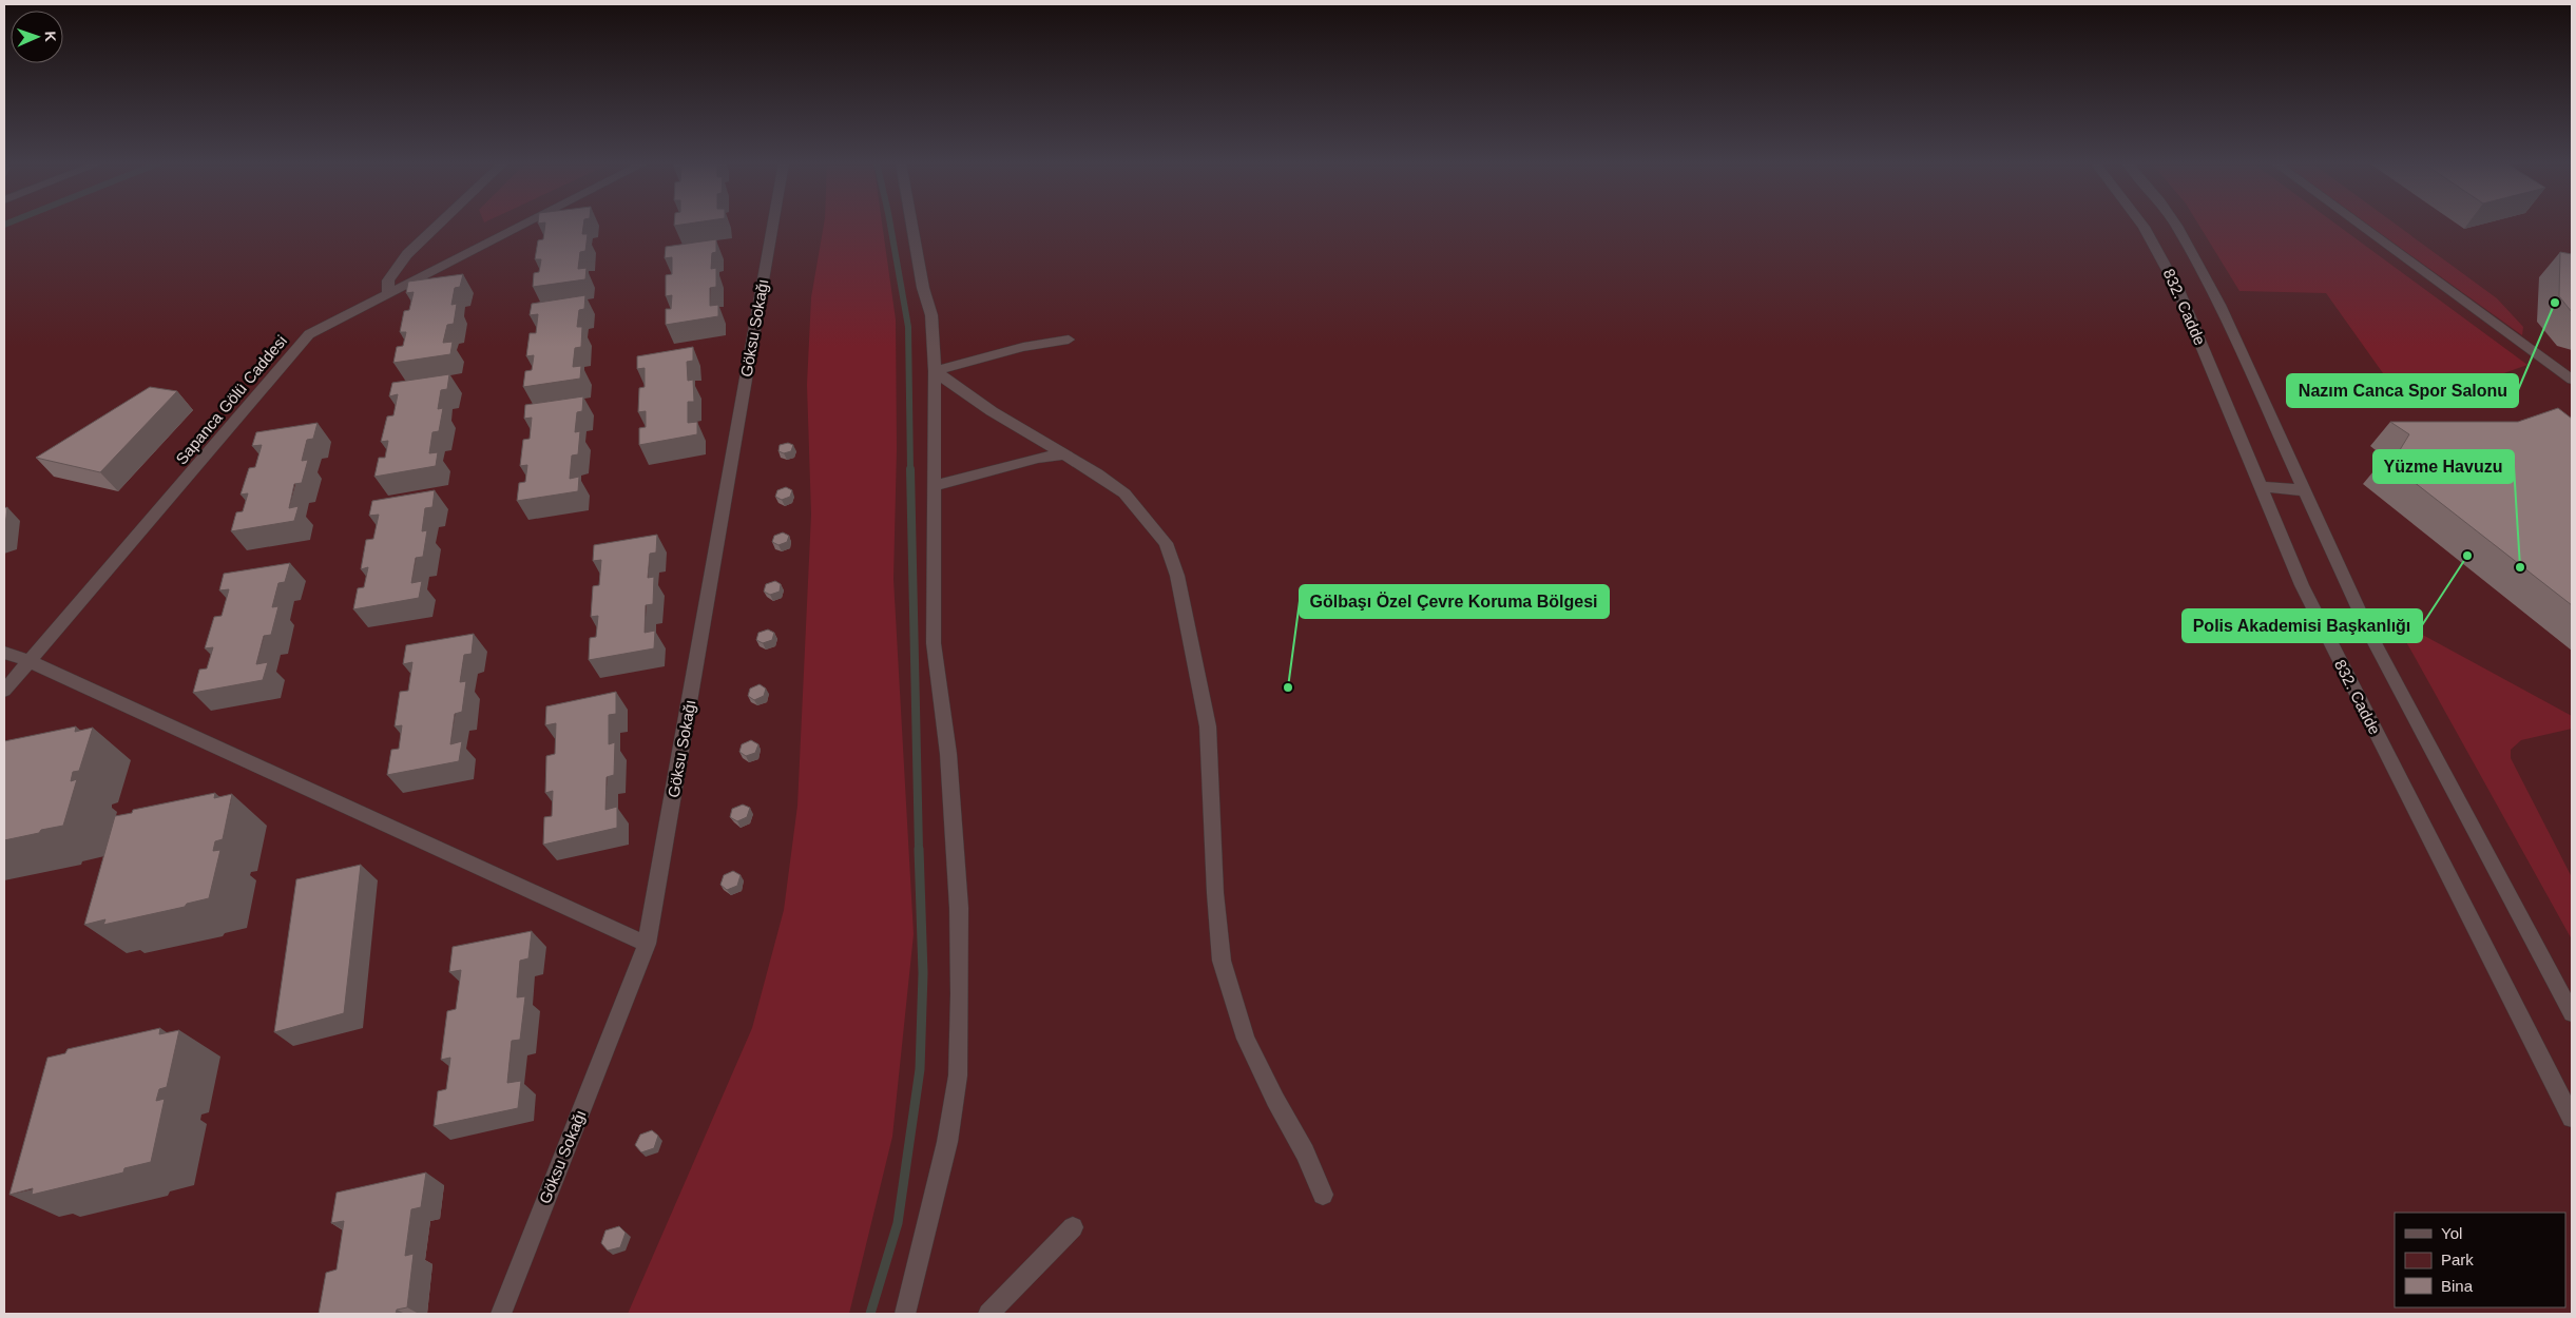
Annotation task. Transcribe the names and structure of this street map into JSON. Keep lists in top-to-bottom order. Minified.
{"streets":{"street":["832. Cadde","Göksu Sokağı","Sapanca Gölü Caddesi"]},"places":["Nazım Canca Spor Salonu","Polis Akademisi Başkanlığı","Yüzme Havuzu","Gölbaşı Özel Çevre Koruma Bölgesi"],"legend":["Yol","Park","Bina"],"north":"right"}
